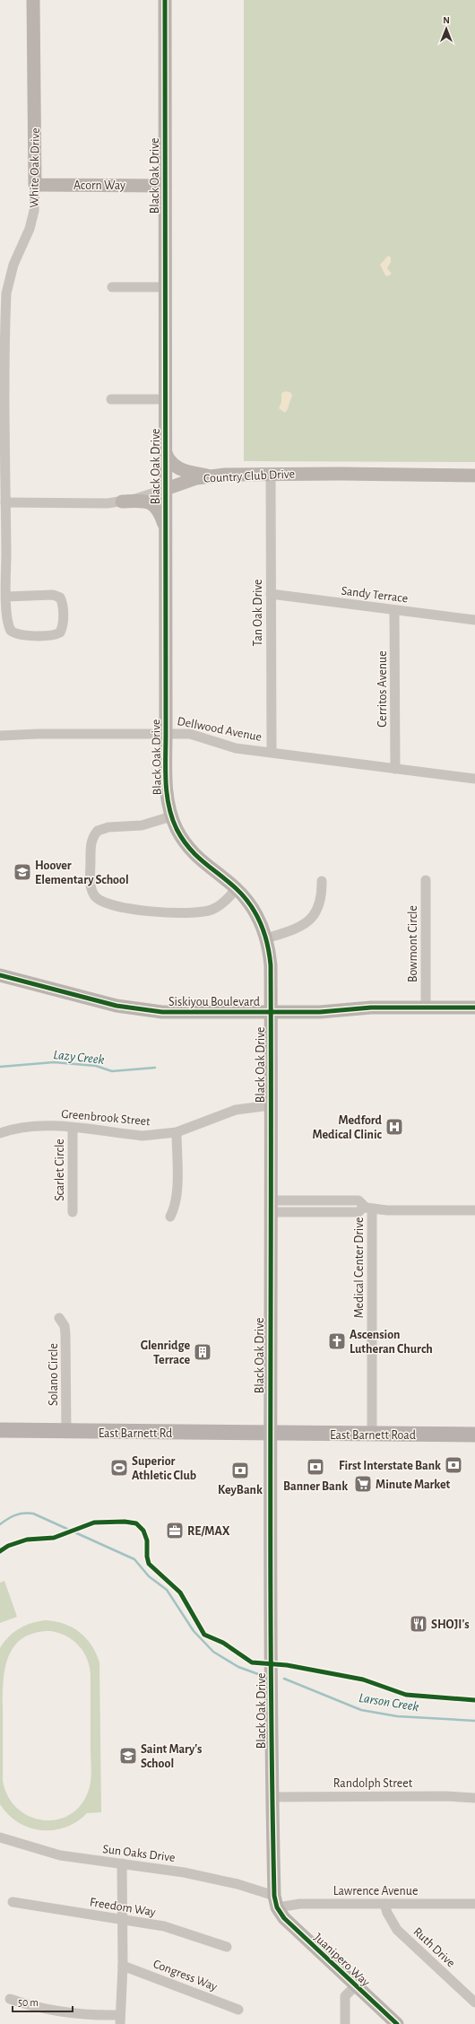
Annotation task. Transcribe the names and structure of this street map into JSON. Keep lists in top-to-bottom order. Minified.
{"streets":{"main road":["East Barnett Rd","East Barnett Road"],"street":["White Oak Drive","Black Oak Drive","Acorn Way","Country Club Drive","Sandy Terrace","Tan Oak Drive","Cerritos Avenue","Dellwood Avenue","Bowmont Circle","Siskiyou Boulevard","Greenbrook Street","Scarlet Circle","Medical Center Drive","Solano Circle","Randolph Street","Sun Oaks Drive","Lawrence Avenue","Freedom Way","Ruth Drive","Juanipero Way","Congress Way"]},"crossings":[["White Oak Drive","Acorn Way"],["White Oak Drive","Country Club Drive"],["Black Oak Drive","Acorn Way"],["Black Oak Drive","Country Club Drive"],["Black Oak Drive","Dellwood Avenue"],["Black Oak Drive","Siskiyou Boulevard"],["Black Oak Drive","Greenbrook Street"],["Black Oak Drive","Medical Center Drive"],["Black Oak Drive","East Barnett Rd"],["Black Oak Drive","East Barnett Road"],["Black Oak Drive","Randolph Street"],["Black Oak Drive","Sun Oaks Drive"],["Black Oak Drive","Lawrence Avenue"],["Black Oak Drive","Juanipero Way"],["Country Club Drive","Tan Oak Drive"],["Sandy Terrace","Tan Oak Drive"],["Sandy Terrace","Cerritos Avenue"],["Tan Oak Drive","Dellwood Avenue"],["Cerritos Avenue","Dellwood Avenue"],["Bowmont Circle","Siskiyou Boulevard"],["Greenbrook Street","Scarlet Circle"],["Medical Center Drive","East Barnett Road"],["Solano Circle","East Barnett Rd"],["East Barnett Rd","East Barnett Road"],["Sun Oaks Drive","Lawrence Avenue"],["Sun Oaks Drive","Juanipero Way"],["Lawrence Avenue","Ruth Drive"],["Lawrence Avenue","Juanipero Way"]],"water":["Lazy Creek","Larson Creek"],"places":{"school or university":["Hoover Elementary School","Saint Mary's School"],"hospital":["Medford Medical Clinic"],"church":["Ascension Lutheran Church"],"building":["Glenridge Terrace"],"bank":["First Interstate Bank","Banner Bank","KeyBank"],"sports":["Superior Athletic Club"],"supermarket":["Minute Market"],"office":["RE/MAX"],"restaurant":["SHOJI's"]},"scale_bar":"50 m","north":"top"}
